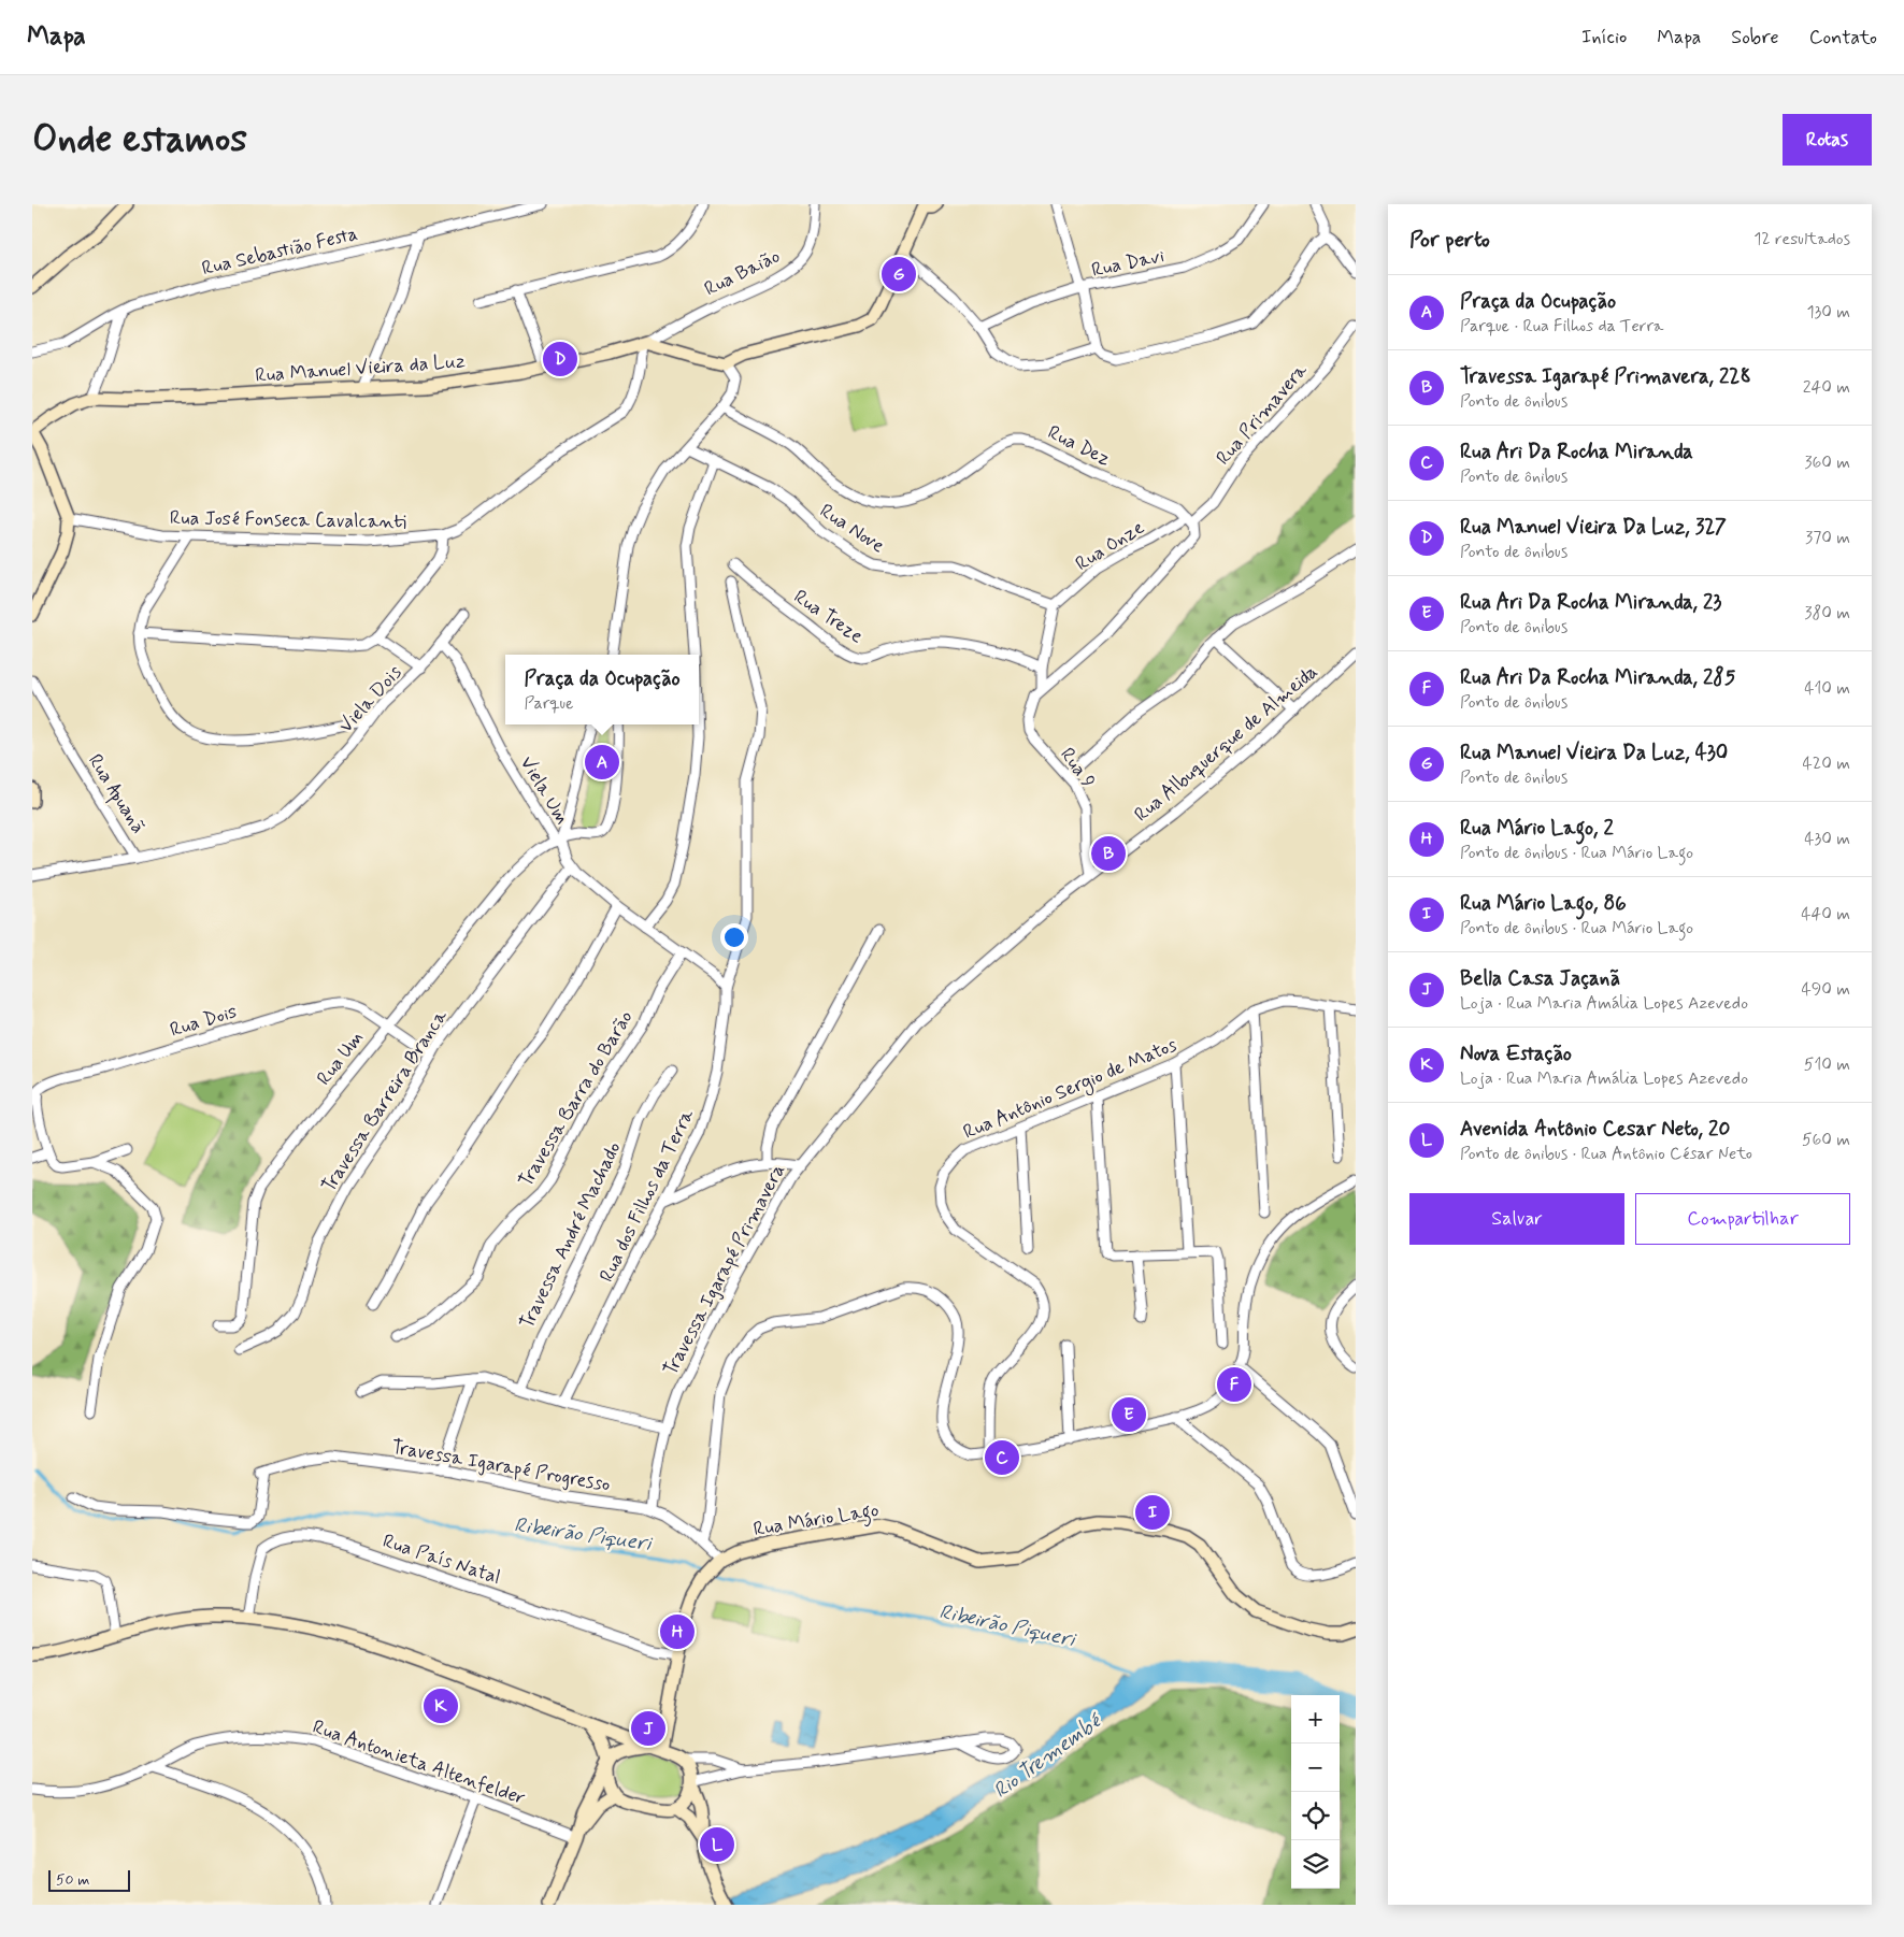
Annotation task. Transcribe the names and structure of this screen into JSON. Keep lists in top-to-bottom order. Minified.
{"streets":{"street":["Rua Sebastião Festa","Rua Davi","Rua Baião","Rua Manuel Vieira da Luz","Rua Primavera","Rua Dez","Rua José Fonseca Cavalcanti","Rua Nove","Rua Onze","Rua Treze","Viela Dois","Rua Albuquerque de Almeida","Rua 9","Viela Um","Rua Apuanã","Rua Dois","Rua Um","Rua Antônio Sergio de Matos","Travessa Barra do Barão","Travessa Barreira Branca","Rua dos Filhos da Terra","Travessa André Machado","Travessa Igarapé Primavera","Travessa Igarapé Progresso","Rua Mário Lago","Rua País Natal","Rua Antonieta Altenfelder"]},"crossings":[["Rua Baião","Rua Manuel Vieira da Luz"],["Rua Baião","Rua José Fonseca Cavalcanti"],["Rua Manuel Vieira da Luz","Rua José Fonseca Cavalcanti"],["Rua Primavera","Rua Dez"],["Rua Primavera","Rua Onze"],["Rua Dez","Rua Onze"],["Rua Nove","Rua Onze"],["Viela Dois","Viela Um"],["Viela Dois","Rua Apuanã"],["Rua Albuquerque de Almeida","Rua 9"],["Rua Albuquerque de Almeida","Travessa Igarapé Primavera"],["Rua 9","Travessa Igarapé Primavera"],["Viela Um","Rua Um"],["Rua Dois","Rua Um"],["Rua Dois","Travessa Barreira Branca"],["Travessa Igarapé Primavera","Travessa Igarapé Progresso"],["Travessa Igarapé Progresso","Rua Mário Lago"],["Rua Mário Lago","Rua País Natal"]],"water":["Ribeirão Piqueri","Rio Tremembé"],"scale_bar":"50 m","page":{"header":"Mapa","nav":["Início","Mapa","Sobre","Contato"],"buttons":["Rotas",["Salvar","Compartilhar"]],"title":"Onde estamos","heading":["Por perto","12 resultados"],"pins":["G","D","A","B","F","E","C","I","H","K","J","L"],"list":[{"mark":"A","name":"Praça da Ocupação","note":"Parque · Rua Filhos da Terra","value":"130 m"},{"mark":"B","name":"Travessa Igarapé Primavera, 228","note":"Ponto de ônibus","value":"240 m"},{"mark":"C","name":"Rua Ari Da Rocha Miranda","note":"Ponto de ônibus","value":"360 m"},{"mark":"D","name":"Rua Manuel Vieira Da Luz, 327","note":"Ponto de ônibus","value":"370 m"},{"mark":"E","name":"Rua Ari Da Rocha Miranda, 23","note":"Ponto de ônibus","value":"380 m"},{"mark":"F","name":"Rua Ari Da Rocha Miranda, 285","note":"Ponto de ônibus","value":"410 m"},{"mark":"G","name":"Rua Manuel Vieira Da Luz, 430","note":"Ponto de ônibus","value":"420 m"},{"mark":"H","name":"Rua Mário Lago, 2","note":"Ponto de ônibus · Rua Mário Lago","value":"430 m"},{"mark":"I","name":"Rua Mário Lago, 86","note":"Ponto de ônibus · Rua Mário Lago","value":"440 m"},{"mark":"J","name":"Bella Casa Jaçanã","note":"Loja · Rua Maria Amália Lopes Azevedo","value":"490 m"},{"mark":"K","name":"Nova Estação","note":"Loja · Rua Maria Amália Lopes Azevedo","value":"510 m"},{"mark":"L","name":"Avenida Antônio Cesar Neto, 20","note":"Ponto de ônibus · Rua Antônio César Neto","value":"560 m"}],"popup":["Praça da Ocupação","Parque"],"map_buttons":["+","−"],"scale":"50 m"}}
